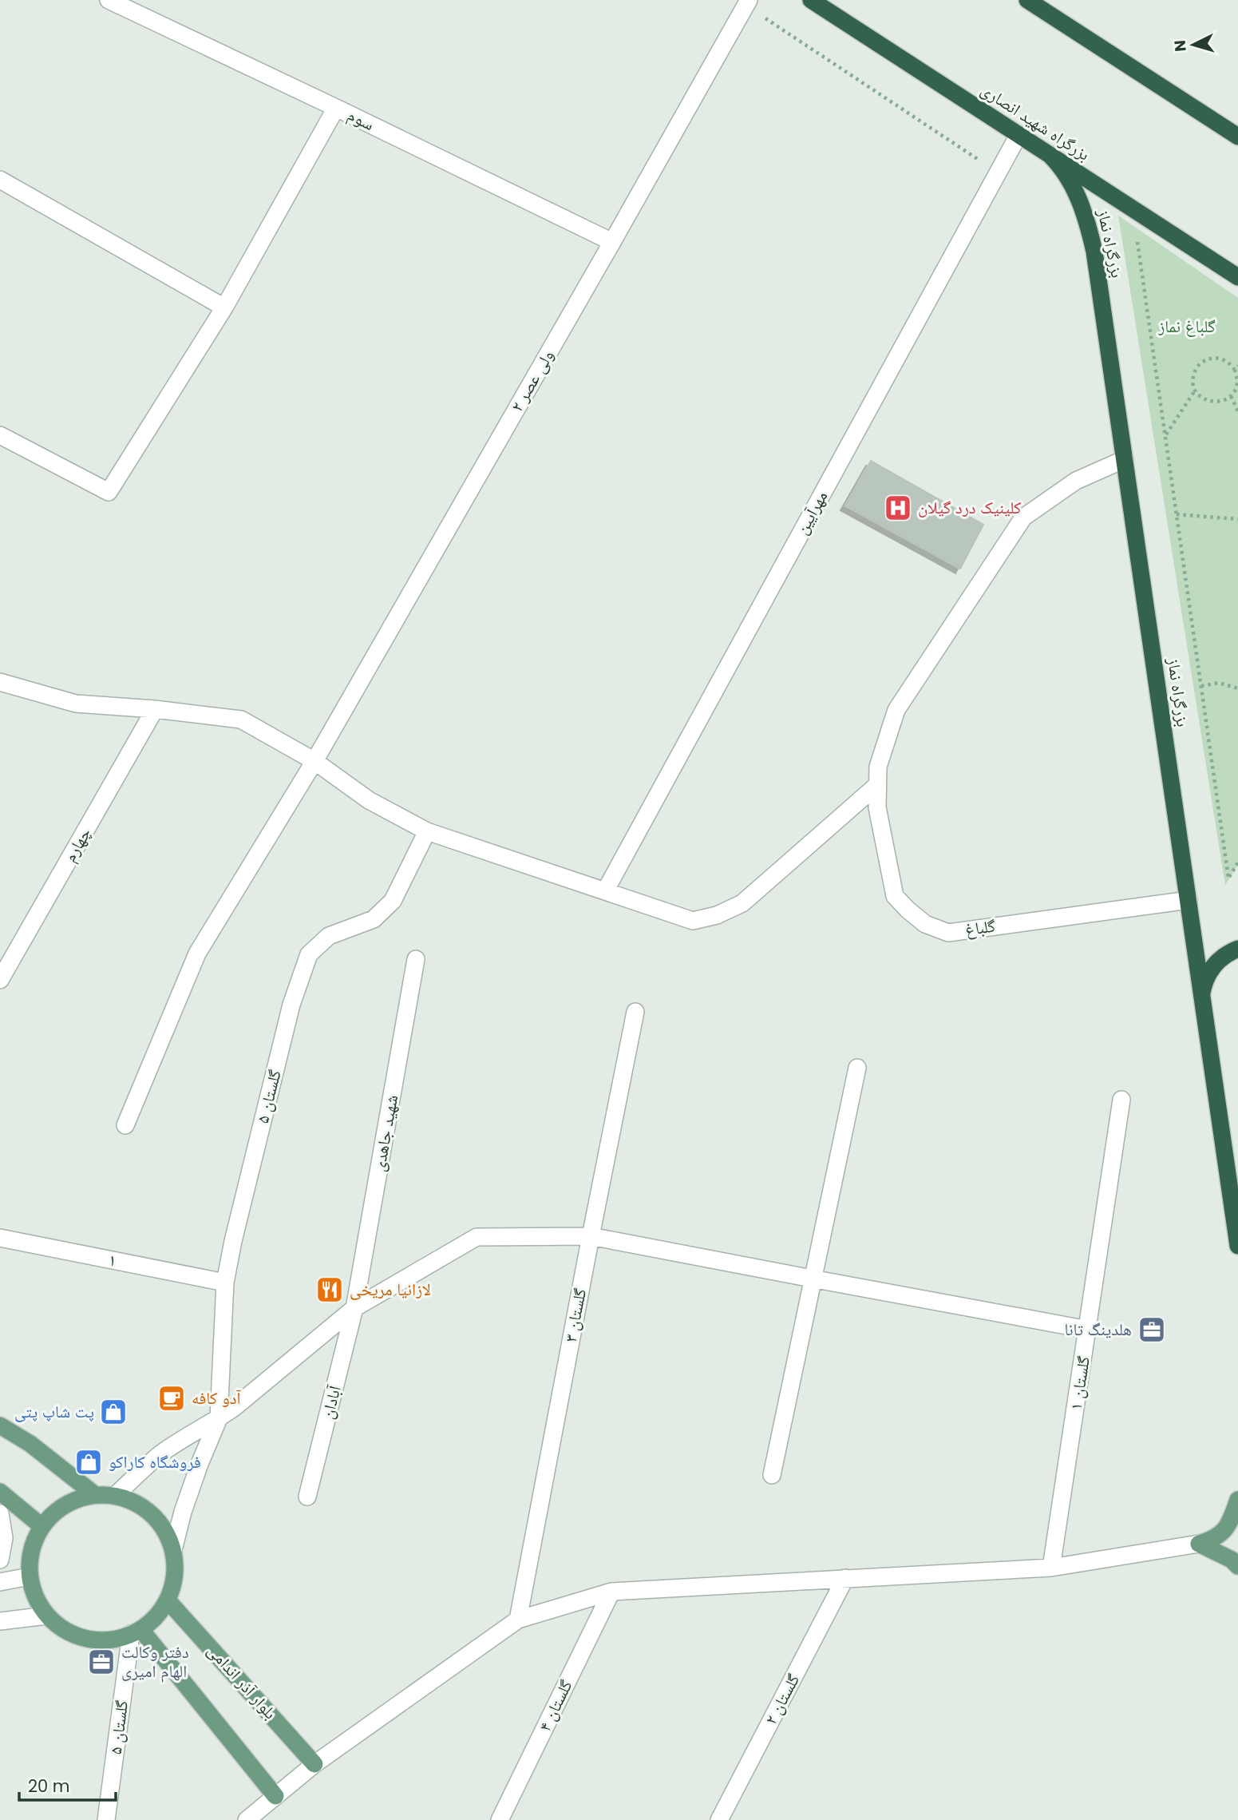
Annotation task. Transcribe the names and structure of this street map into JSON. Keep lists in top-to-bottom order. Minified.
{"streets":{"highway":["بزرگراه شهید انصاری","بزرگراه نماز"],"main road":["بلوار آذر اندامی"],"street":["سوم","ولی عصر ۲","مهرآیین","چهارم","گلباغ","گلستان ۵","شهید جاهدی","۱","گلستان ۳","گلستان ۱","آبادان","گلستان ۲","گلستان ۴"]},"crossings":[["سوم","ولی عصر ۲"],["بزرگراه شهید انصاری","بزرگراه نماز"],["بزرگراه شهید انصاری","مهرآیین"],["بزرگراه نماز","گلباغ"],["گلستان ۵","۱"],["گلستان ۵","بلوار آذر اندامی"],["شهید جاهدی","آبادان"]],"parks":["گلباغ نماز"],"places":{"hospital":["کلینیک درد گیلان"],"restaurant":["لازانیا مریخی"],"office":["هلدینگ تانا","دفتر وکالت الهام امیری"],"cafe":["آدو کافه"],"shop":["پت شاپ پتی","فروشگاه کاراکو"]},"scale_bar":"20 m","north":"left"}
